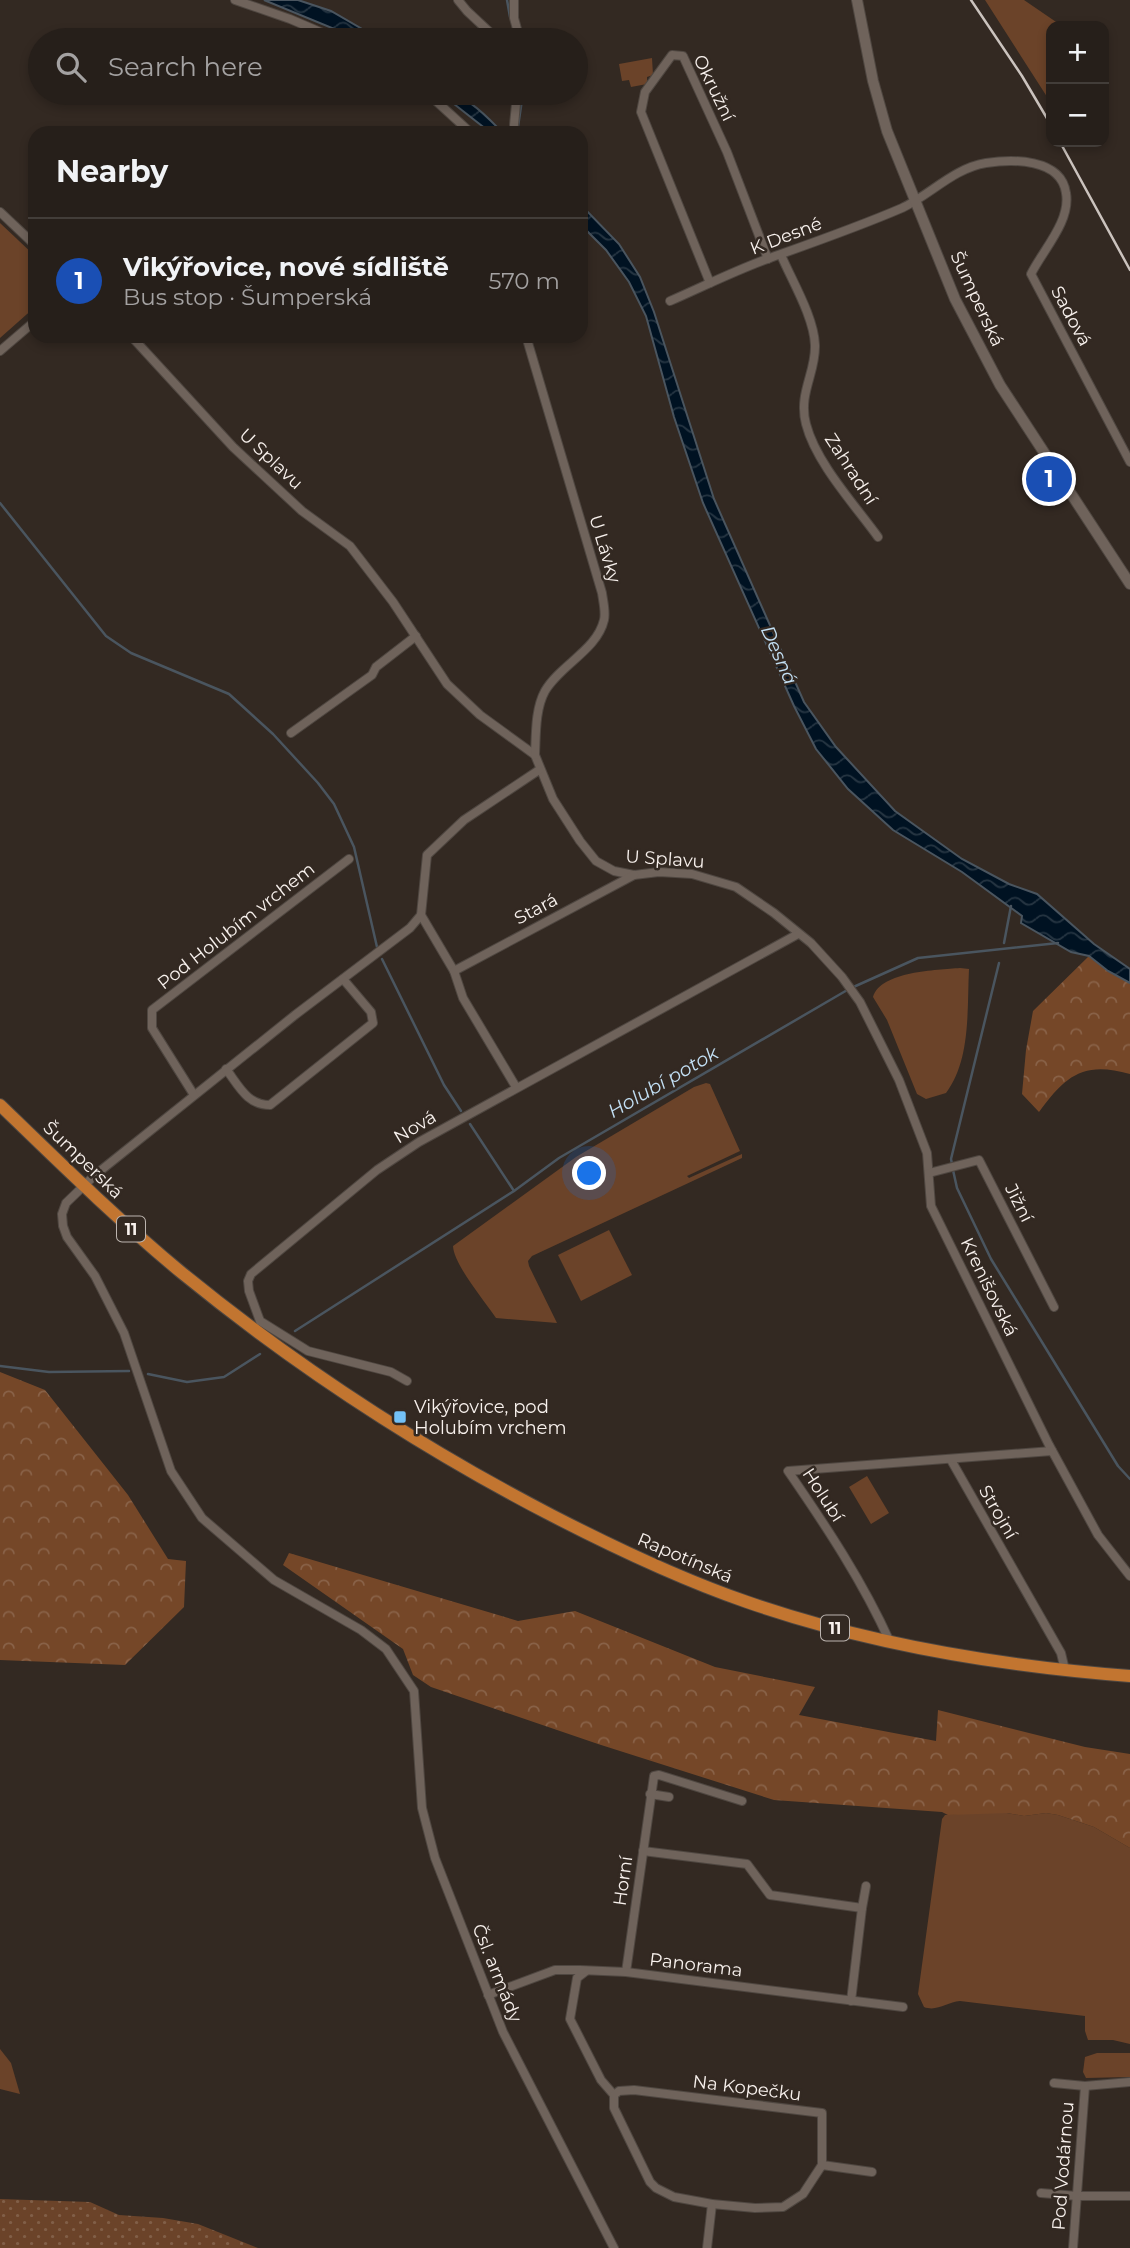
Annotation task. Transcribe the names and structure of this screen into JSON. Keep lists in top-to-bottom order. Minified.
{"streets":{"main road":["Šumperská","11","Rapotínská"],"street":["Okružní","K Desné","Sadová","U Splavu","Zahradní","U Lávky","Stará","Pod Holubím vrchem","Nová","Jižní","Krenišovská","Holubí","Strojní","Horní","Panorama","Čsl. armády","Na Kopečku","Pod Vodárnou"]},"crossings":[["Okružní","K Desné"],["K Desné","Šumperská"],["K Desné","Sadová"],["K Desné","Zahradní"],["Šumperská","Sadová"],["Šumperská","Rapotínská"],["Šumperská","Čsl. armády"],["U Splavu","U Lávky"],["U Splavu","Stará"],["U Splavu","Nová"],["U Splavu","Krenišovská"],["Jižní","Krenišovská"],["Krenišovská","Strojní"],["Holubí","Strojní"],["Holubí","Rapotínská"],["Strojní","Rapotínská"],["Horní","Panorama"],["Panorama","Čsl. armády"]],"water":["Desná","Holubí potok"],"places":{"transit":["Vikýřovice, pod Holubím vrchem"]},"page":{"map_buttons":["+","−"],"search":"Search here","heading":"Nearby","list":[{"mark":"1","name":"Vikýřovice, nové sídliště","note":"Bus stop · Šumperská","value":"570 m"}],"pins":"1"}}
